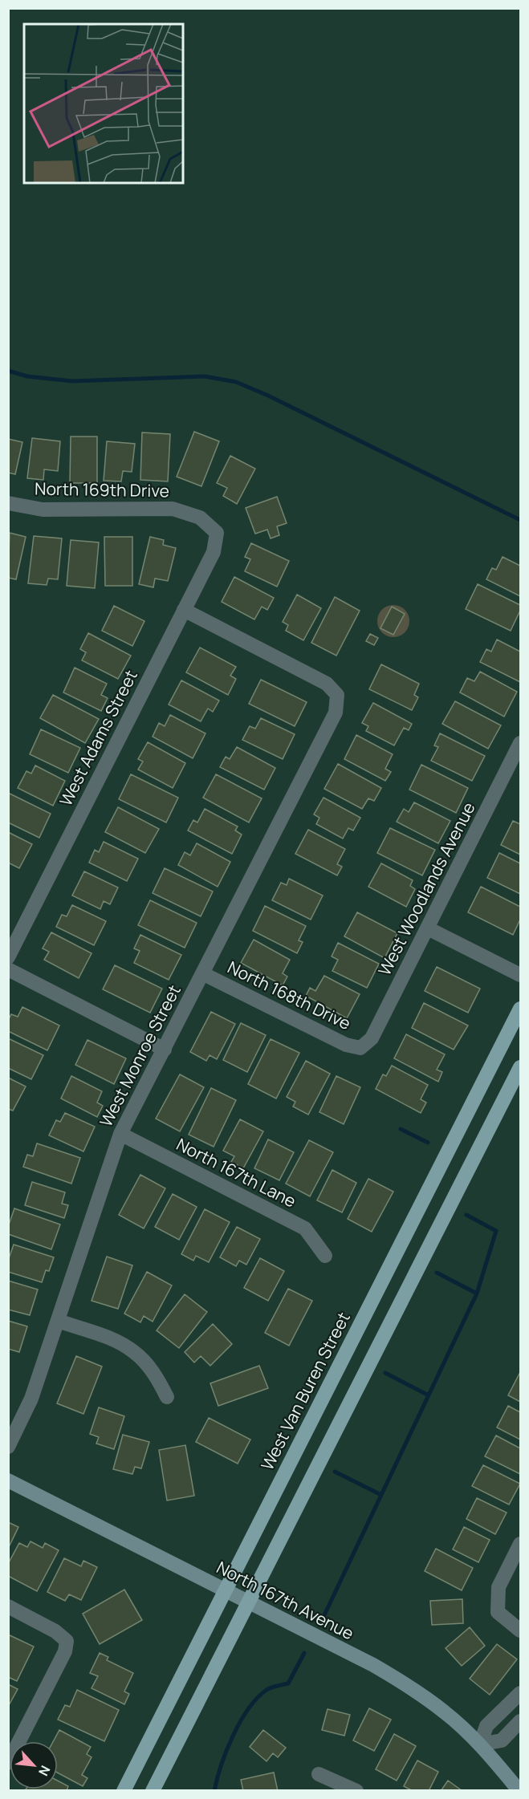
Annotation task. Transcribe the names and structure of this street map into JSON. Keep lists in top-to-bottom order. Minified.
{"streets":{"main road":["West Van Buren Street"],"street":["North 169th Drive","West Adams Street","West Woodlands Avenue","North 168th Drive","West Monroe Street","North 167th Lane","North 167th Avenue"]},"crossings":[["North 169th Drive","West Adams Street"],["West Adams Street","West Monroe Street"],["West Woodlands Avenue","North 168th Drive"],["North 168th Drive","West Monroe Street"],["West Monroe Street","North 167th Lane"],["West Van Buren Street","North 167th Avenue"]],"north":"bottom right"}
